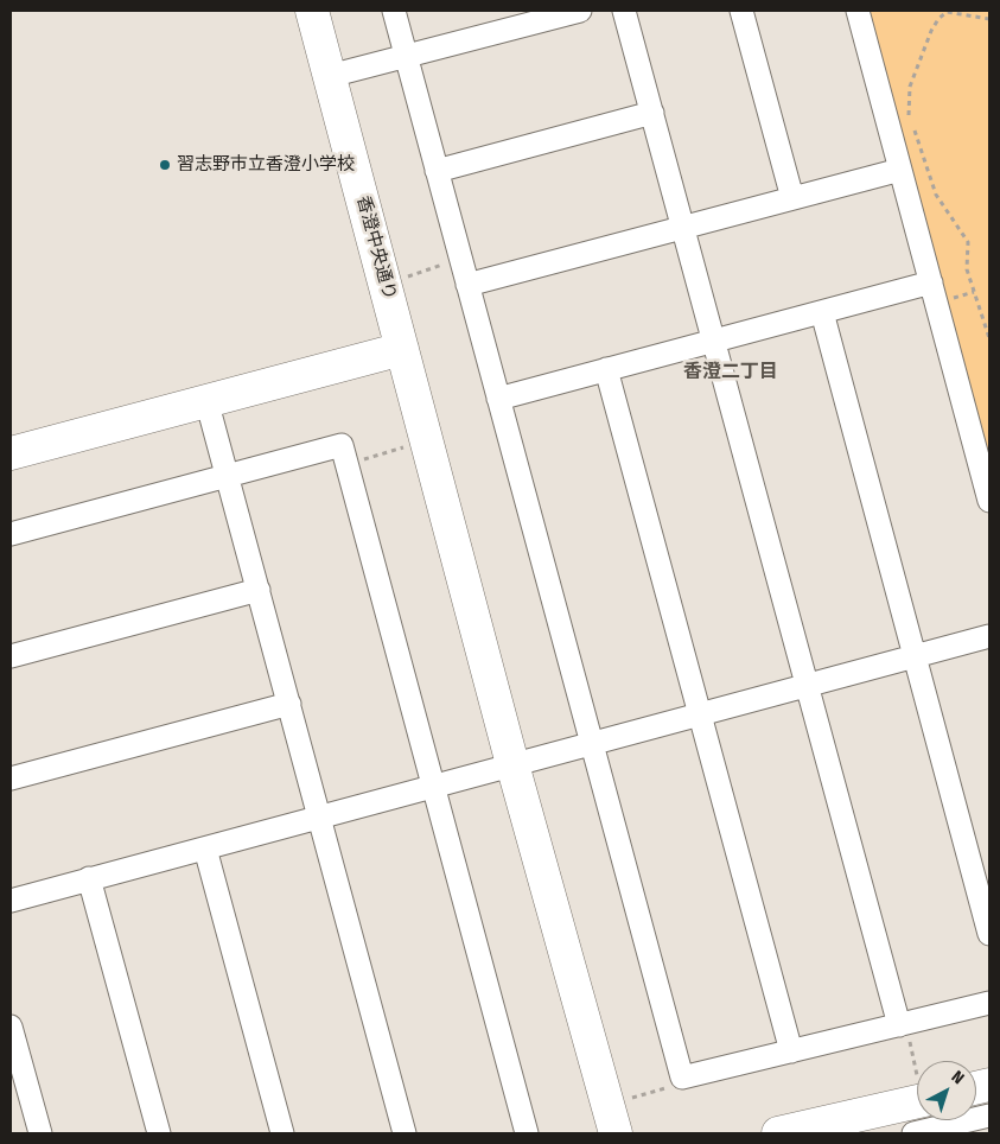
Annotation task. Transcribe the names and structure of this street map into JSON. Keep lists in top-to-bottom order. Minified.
{"streets":{"street":["香澄中央通り"]},"districts":["香澄二丁目"],"places":["習志野市立香澄小学校"],"north":"top right"}
